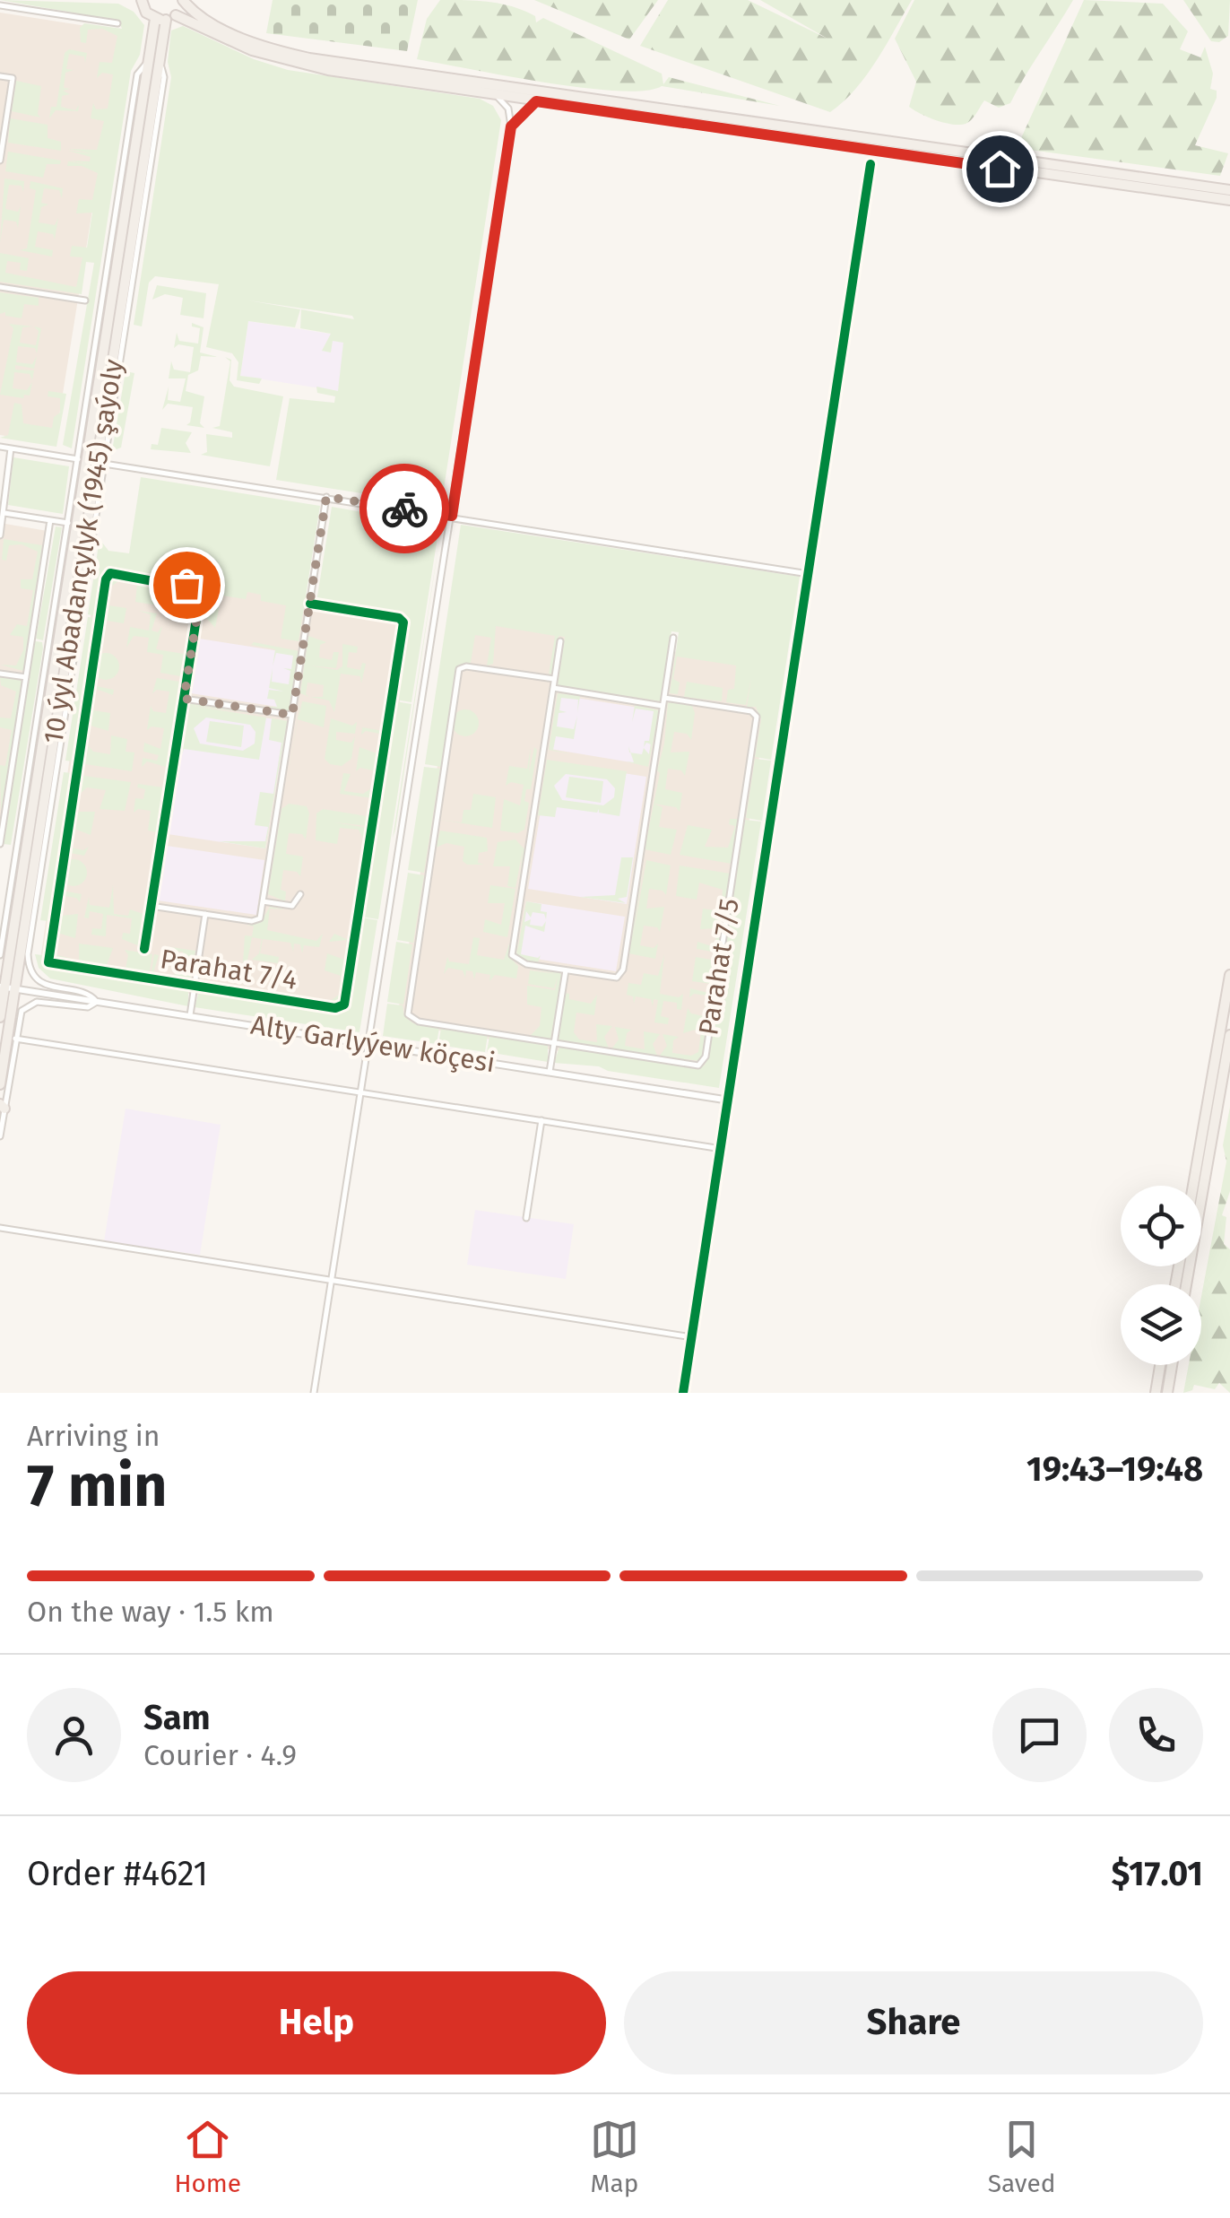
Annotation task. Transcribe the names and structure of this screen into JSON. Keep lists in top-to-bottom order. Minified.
{"streets":{"main road":["10 ýyl Abadançylyk (1945) şaýoly"],"street":["Parahat 7/5","Parahat 7/4","Alty Garlyýew köçesi"]},"crossings":[["10 ýyl Abadançylyk (1945) şaýoly","Alty Garlyýew köçesi"]],"page":{"heading":["7 min","Arriving in","19:43–19:48"],"panel":["Sam","Courier · 4.9","Order #4621","$17.01"],"bar":"On the way · 1.5 km","buttons":["Help","Share"],"tabs":["Home","Map","Saved"]}}
